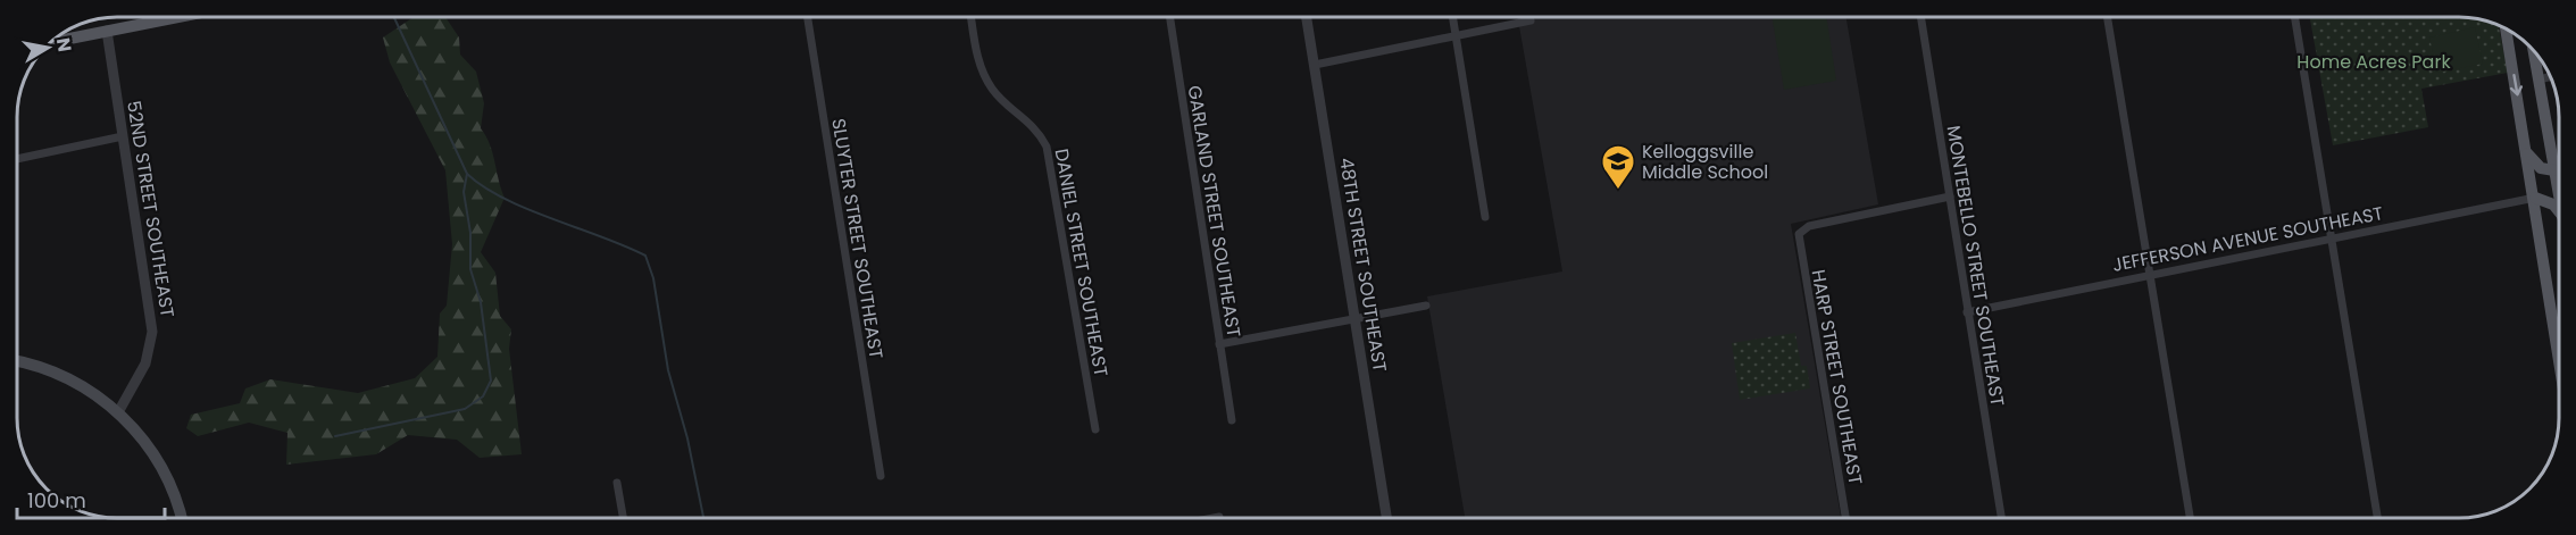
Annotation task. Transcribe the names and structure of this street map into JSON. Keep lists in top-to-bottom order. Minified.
{"streets":{"street":["52ND STREET SOUTHEAST","GARLAND STREET SOUTHEAST","SLUYTER STREET SOUTHEAST","JEFFERSON AVENUE SOUTHEAST","DANIEL STREET SOUTHEAST","48TH STREET SOUTHEAST","MONTEBELLO STREET SOUTHEAST","HARP STREET SOUTHEAST"]},"crossings":[["JEFFERSON AVENUE SOUTHEAST","MONTEBELLO STREET SOUTHEAST"],["MONTEBELLO STREET SOUTHEAST","HARP STREET SOUTHEAST"]],"parks":["Home Acres Park"],"places":{"school or university":["Kelloggsville Middle School"]},"scale_bar":"100 m","north":"right"}
